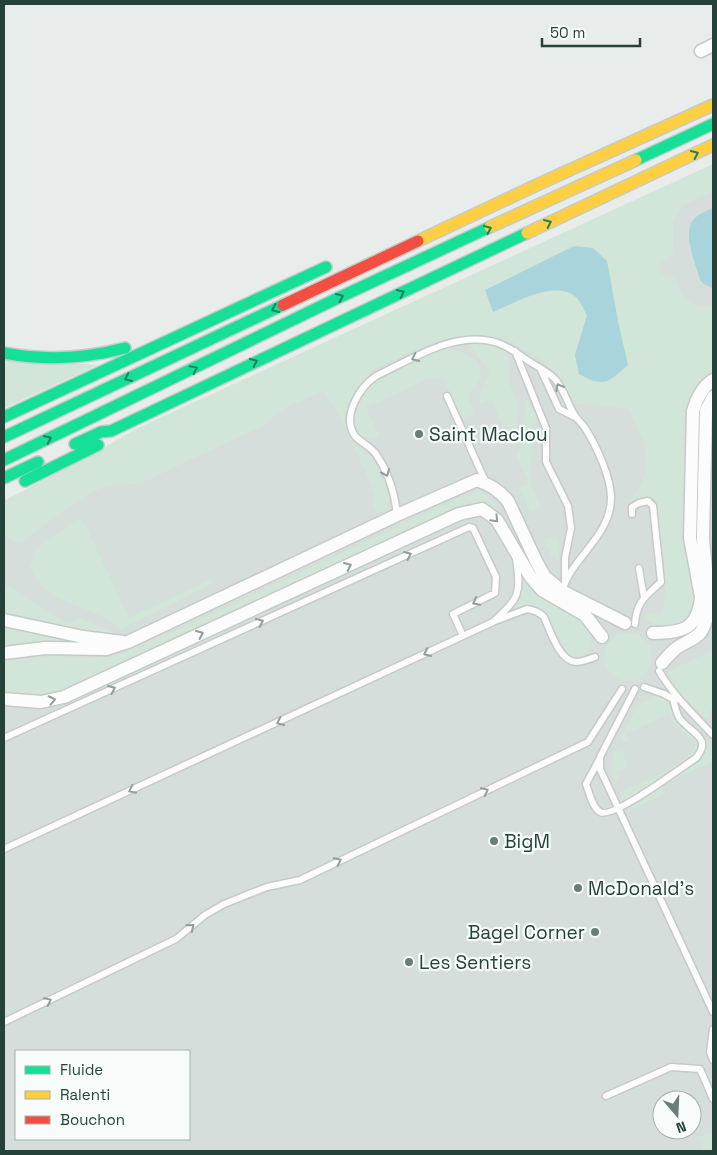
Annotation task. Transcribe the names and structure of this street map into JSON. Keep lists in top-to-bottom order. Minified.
{"places":["Saint Maclou","BigM","McDonald's","Bagel Corner","Les Sentiers"],"legend":["Fluide","Ralenti","Bouchon"],"scale_bar":"50 m","north":"bottom"}
